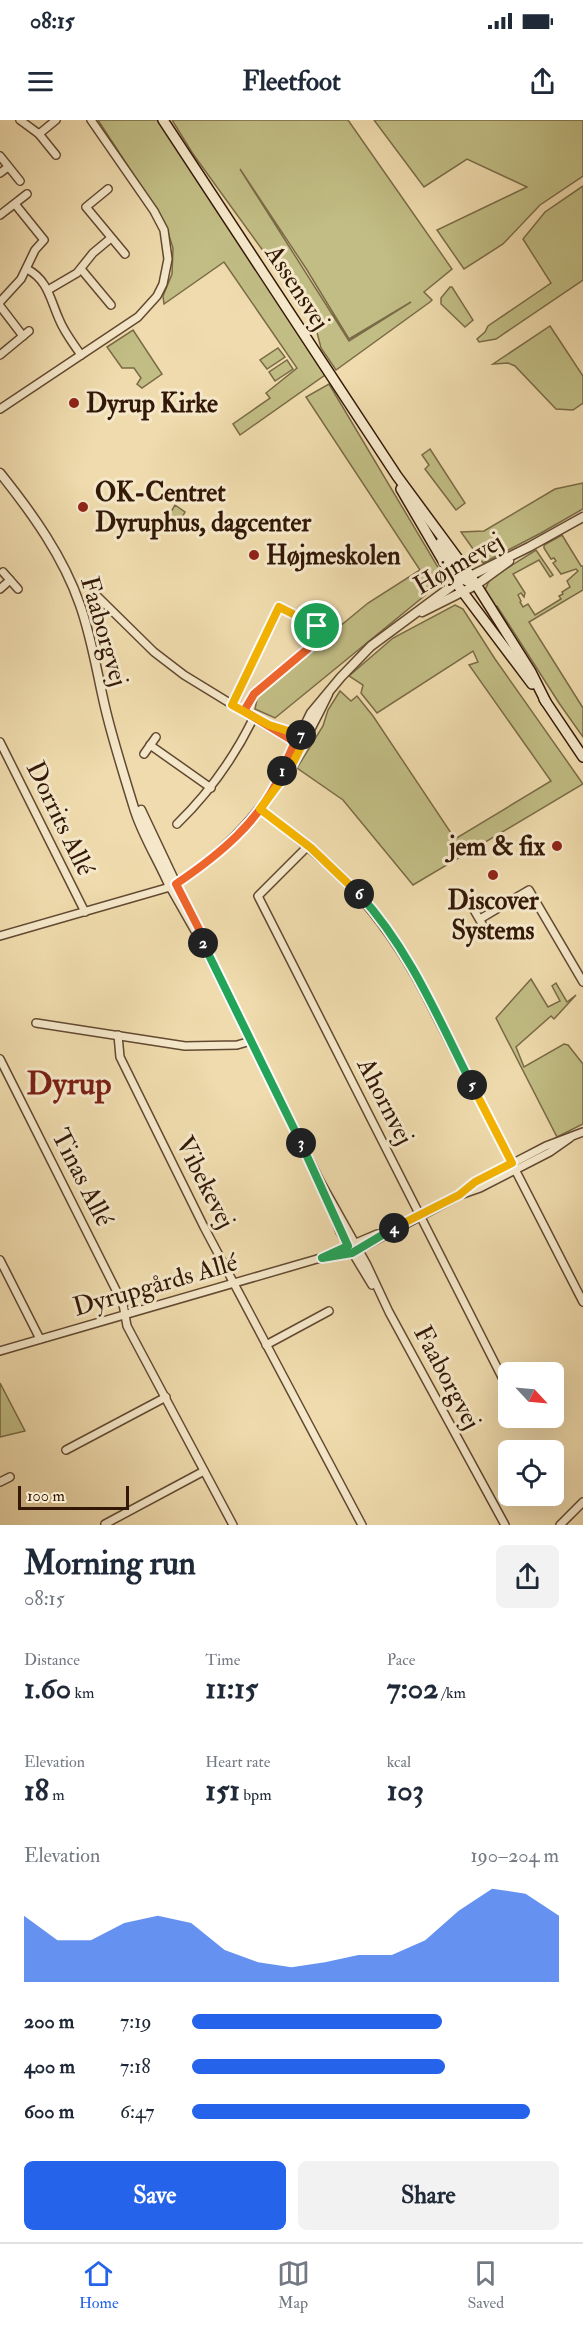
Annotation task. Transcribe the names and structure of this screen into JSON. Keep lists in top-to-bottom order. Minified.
{"streets":{"main road":["Assensvej"],"street":["Højmevej","Faaborgvej","Dorrits Allé","Ahornvej","Tinas Allé","Vibekevej","Dyrupgårds Allé"]},"crossings":[["Assensvej","Højmevej"],["Højmevej","Faaborgvej"],["Højmevej","Dorrits Allé"],["Faaborgvej","Dyrupgårds Allé"],["Ahornvej","Dyrupgårds Allé"],["Tinas Allé","Dyrupgårds Allé"],["Vibekevej","Dyrupgårds Allé"]],"districts":["Dyrup"],"places":["Dyrup Kirke","OK-Centret Dyruphus, dagcenter","Højmeskolen","jem & fix","Discover Systems"],"scale_bar":"100 m","north":"bottom right","page":{"status":"08:15","header":"Fleetfoot","pins":["7","1","6","2","5","3","4"],"scale":"100 m","heading":["Morning run","08:15"],"stats":[["Distance","1.60 km"],["Time","11:15"],["Pace","7:02 /km"],["Elevation","18 m"],["Heart rate","151 bpm"],["kcal","103"]],"chart":["Elevation","190–204 m"],"list":[{"name":"200 m","note":"7:19"},{"name":"400 m","note":"7:18"},{"name":"600 m","note":"6:47"}],"buttons":["Save","Share"],"tabs":["Home","Map","Saved"]}}
